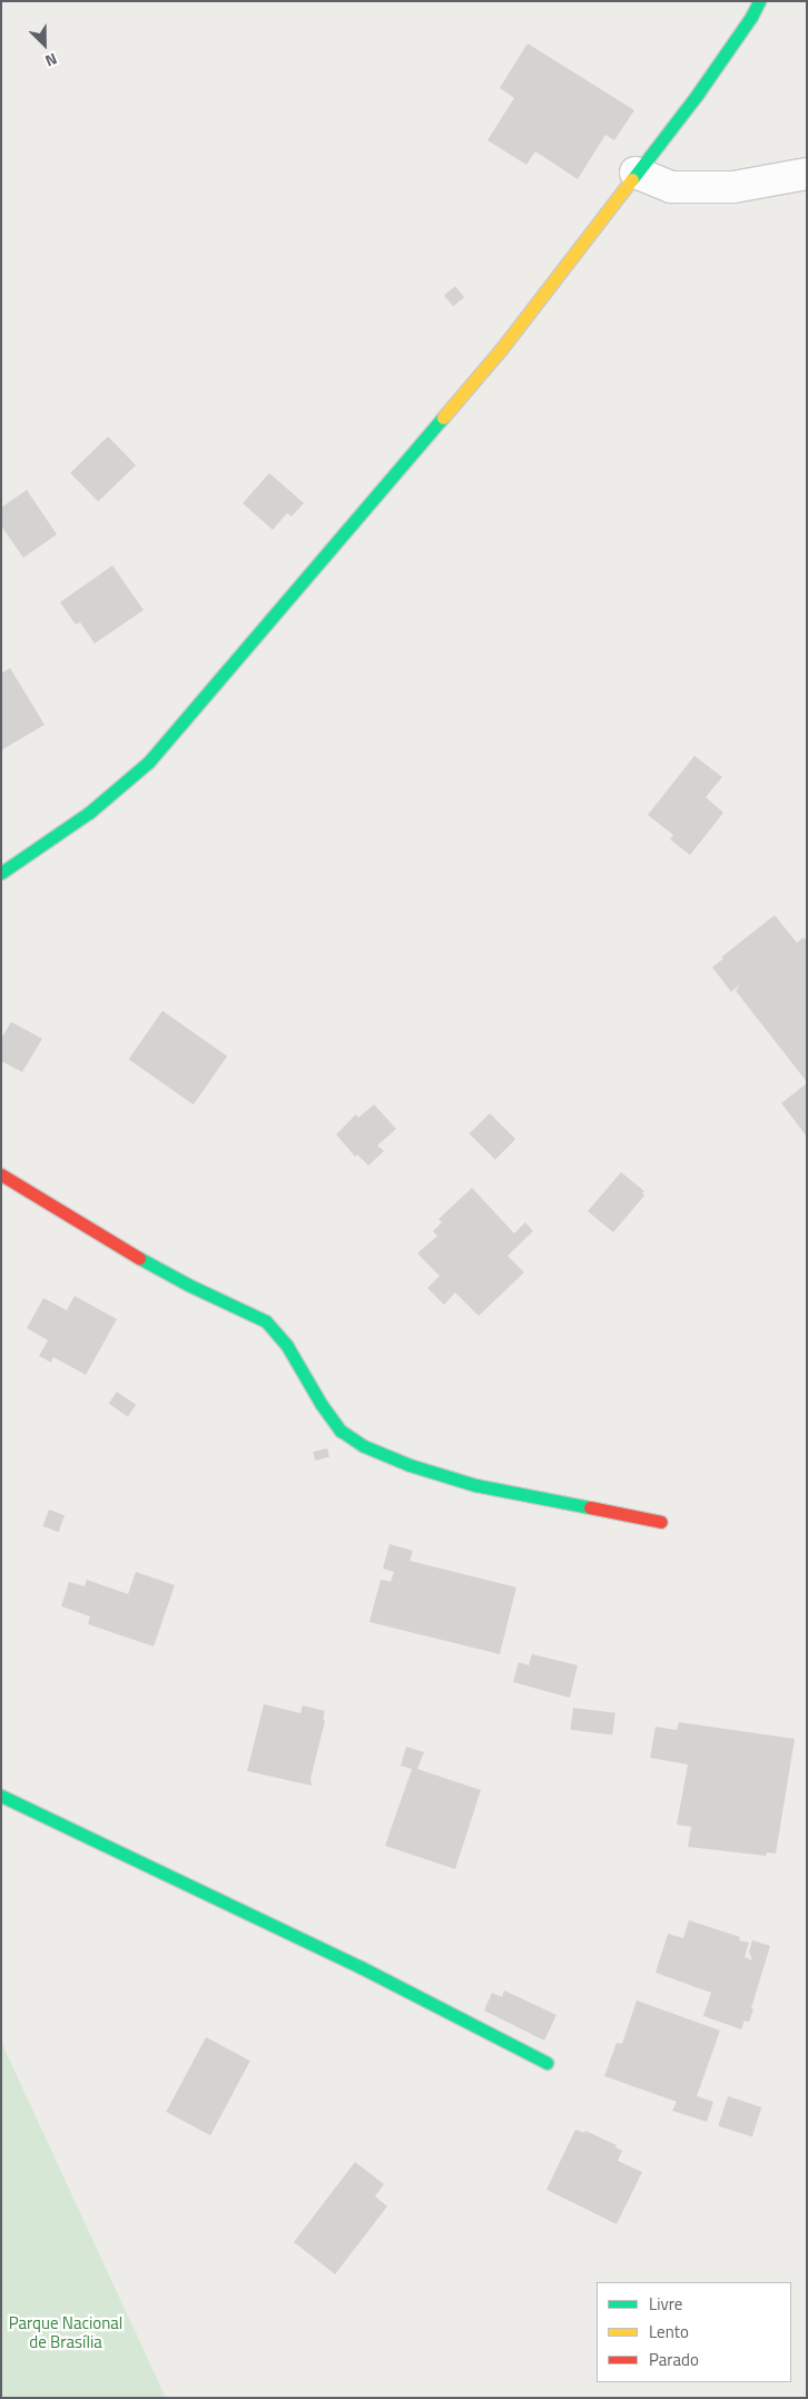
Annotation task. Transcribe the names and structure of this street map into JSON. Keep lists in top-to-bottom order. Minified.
{"parks":["Parque Nacional de Brasília"],"legend":["Livre","Lento","Parado"],"north":"bottom right"}
